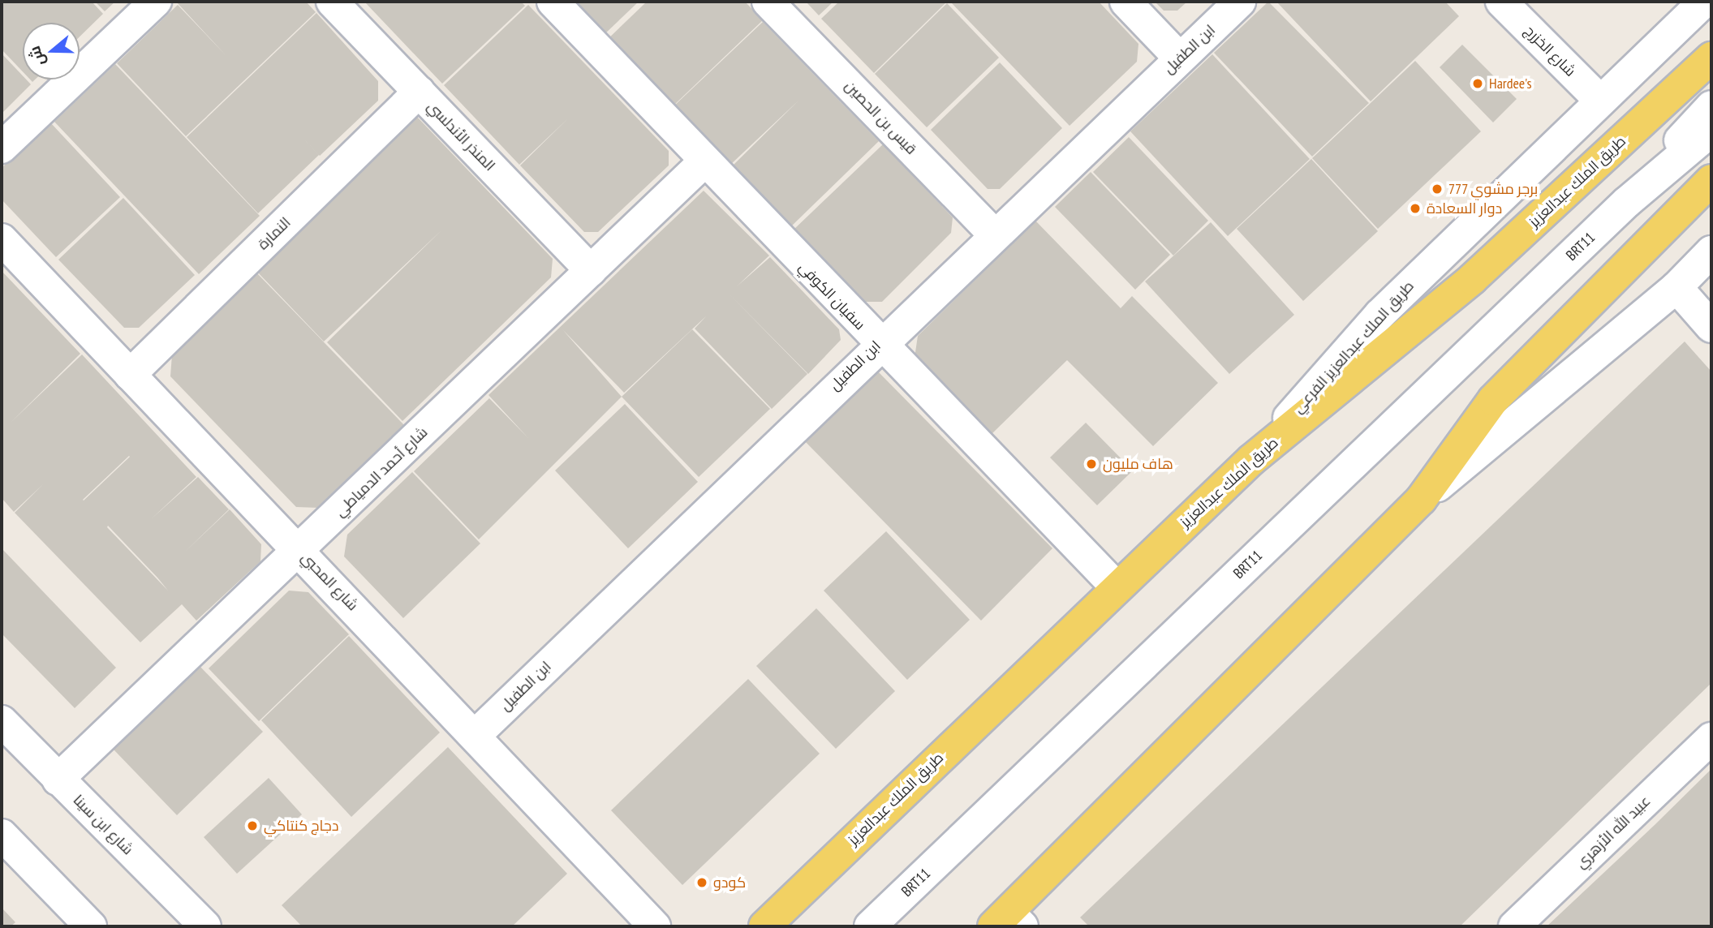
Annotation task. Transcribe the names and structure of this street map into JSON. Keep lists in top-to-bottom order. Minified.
{"streets":{"main road":["طريق الملك عبدالعزيز"],"street":["ابن الطفيل","شارع الخزرج","قيس بن الحصين","المنذر الأندلسي","النمارة","BRT11","سفيان الكوفي","طريق الملك عبدالعزيز الفرعي","شارع أحمد الدمياطي","شارع المحبي","شارع ابن سينا","عبيد الله الأزهري"]},"crossings":[["ابن الطفيل","قيس بن الحصين"],["ابن الطفيل","سفيان الكوفي"],["ابن الطفيل","شارع المحبي"],["شارع الخزرج","طريق الملك عبدالعزيز الفرعي"],["المنذر الأندلسي","النمارة"],["المنذر الأندلسي","شارع أحمد الدمياطي"],["طريق الملك عبدالعزيز","سفيان الكوفي"],["طريق الملك عبدالعزيز","طريق الملك عبدالعزيز الفرعي"],["النمارة","شارع المحبي"],["سفيان الكوفي","شارع أحمد الدمياطي"],["شارع أحمد الدمياطي","شارع المحبي"],["شارع أحمد الدمياطي","شارع ابن سينا"]],"places":["Hardee's","777 برجر مشوي","دوار السعادة","هاف مليون","دجاج كنتاكي","كودو"],"north":"left"}
